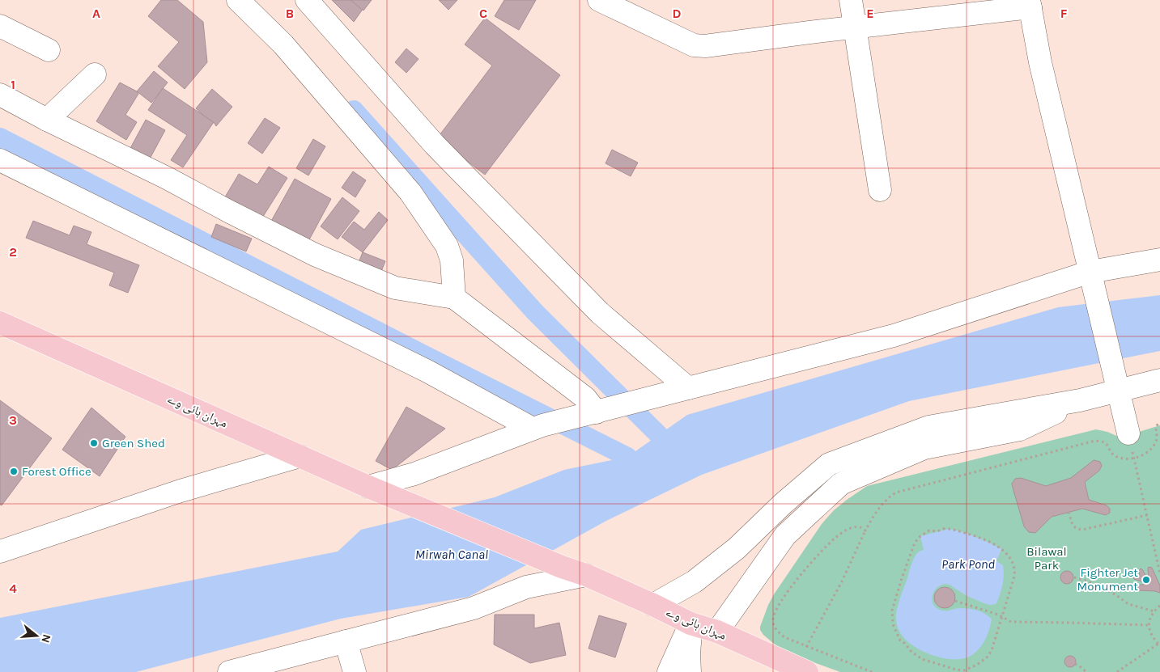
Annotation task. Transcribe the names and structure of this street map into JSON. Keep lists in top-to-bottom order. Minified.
{"streets":{"main road":["مہران ہائی وے"]},"water":["Mirwah Canal","Park Pond"],"parks":["Bilawal Park"],"places":["Green Shed","Forest Office","Fighter Jet Monument"],"north":"right","grid":{"columns":["A","B","C","D","E","F"],"rows":["1","2","3","4"]}}
